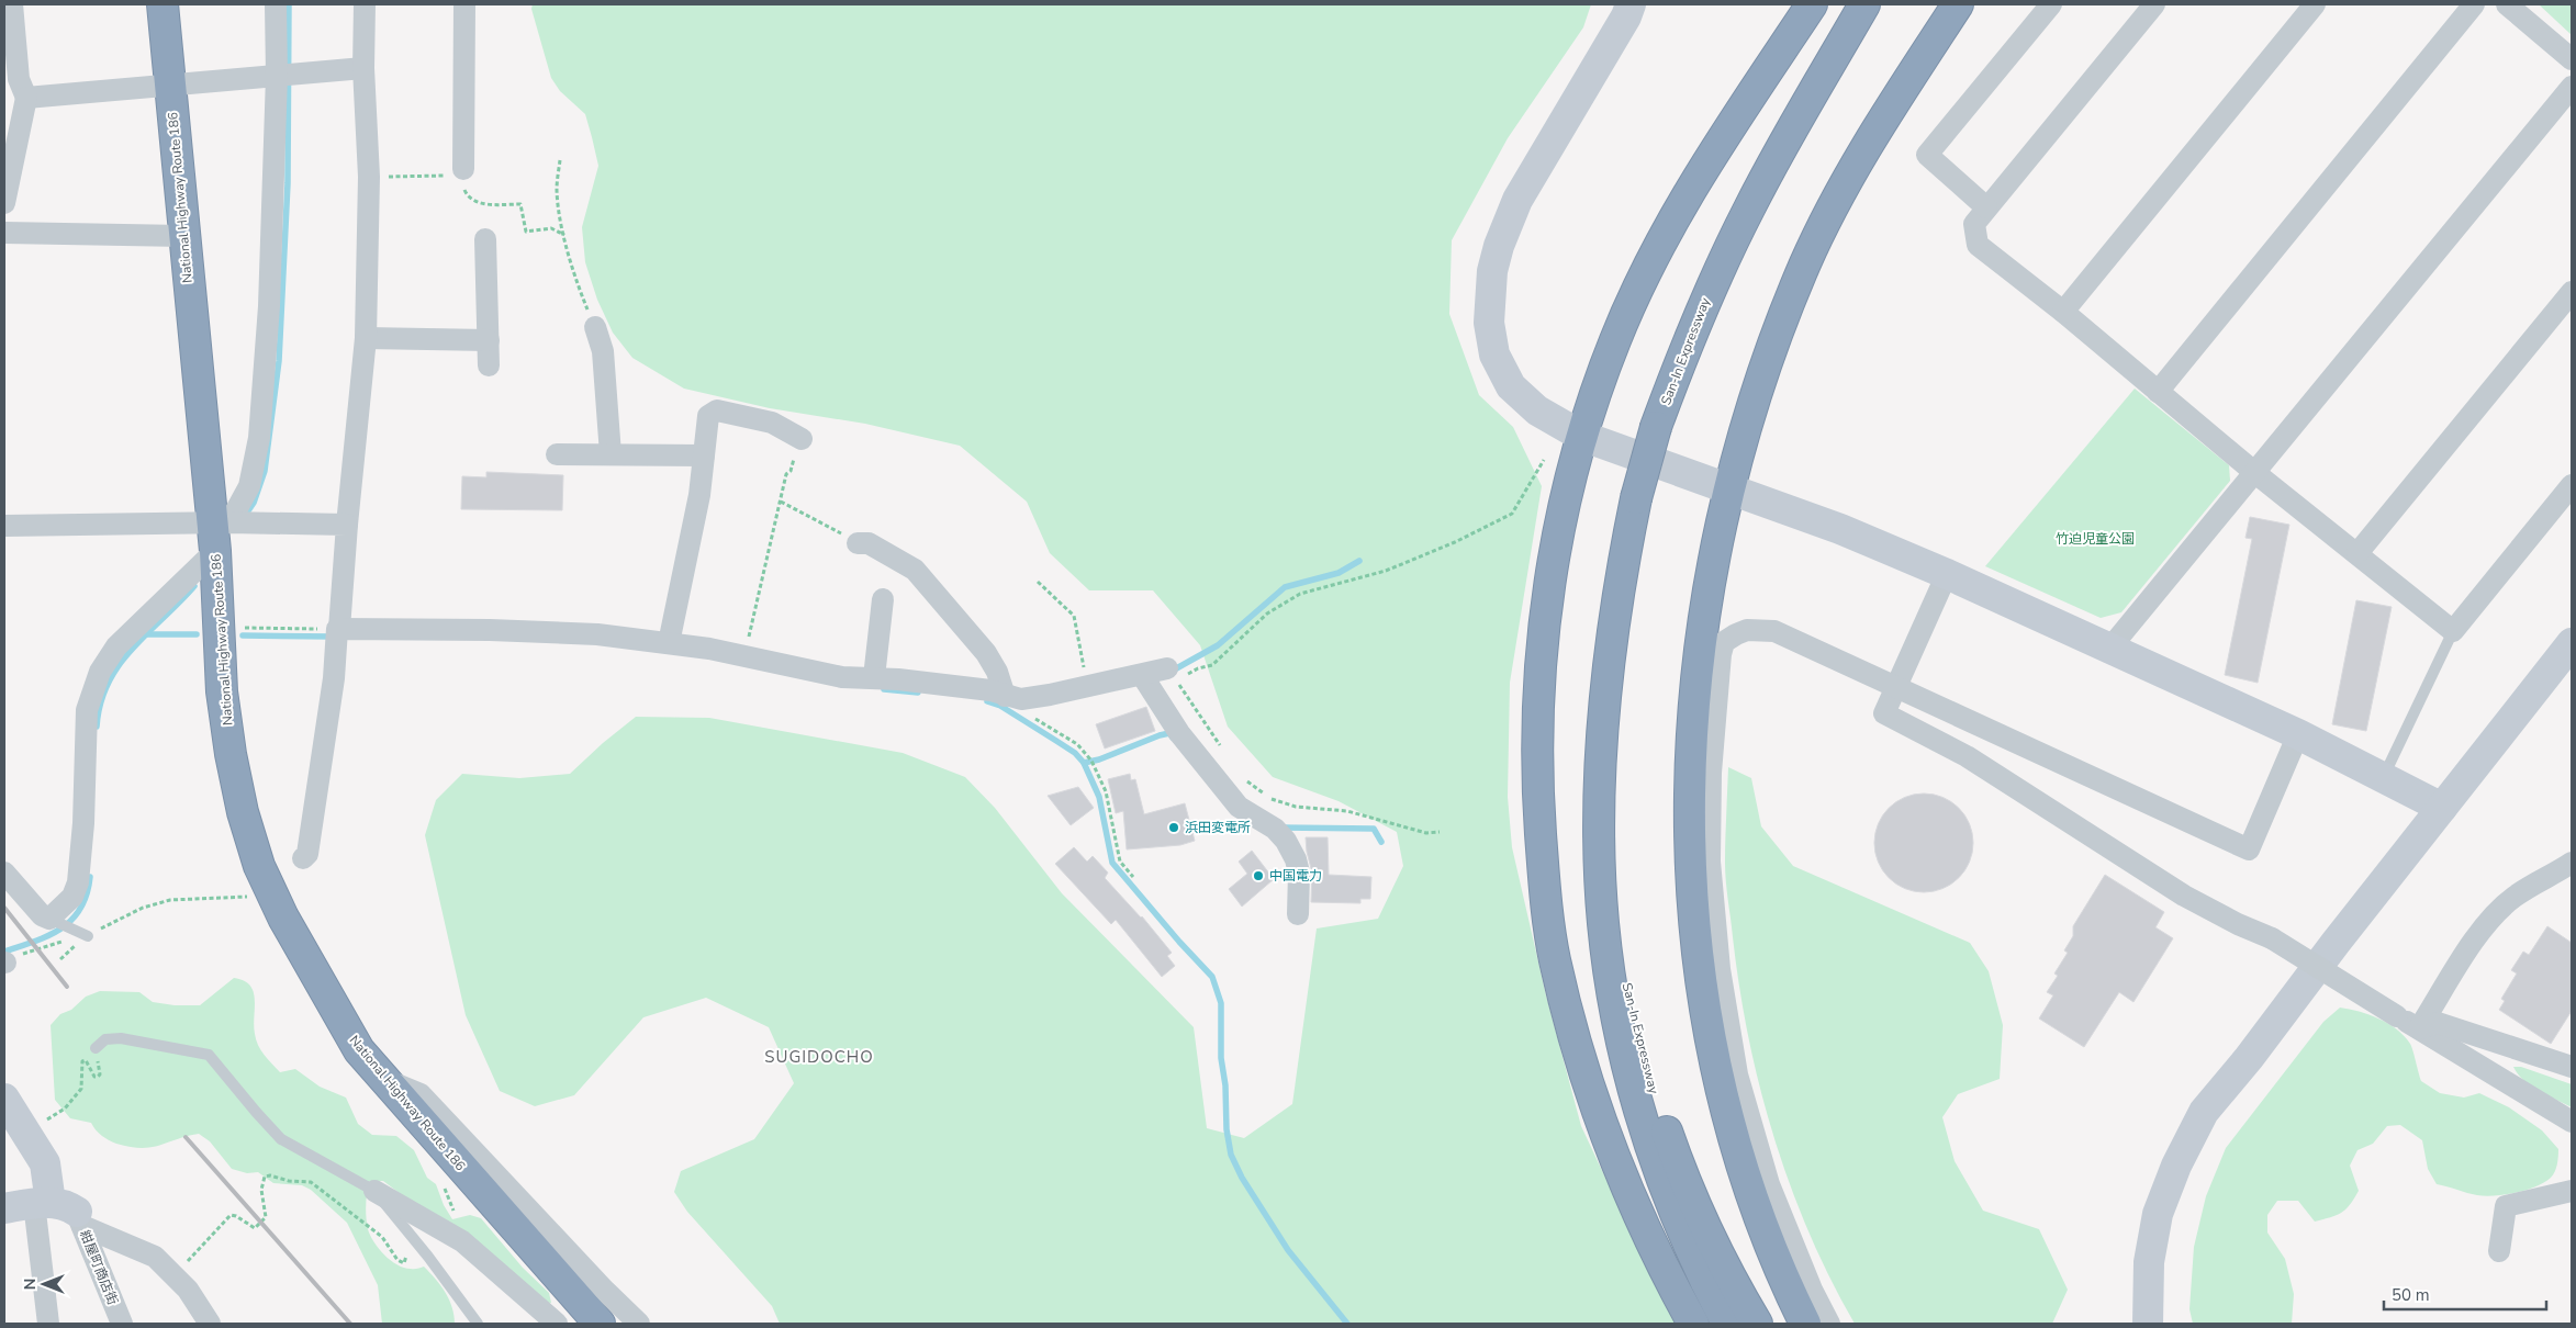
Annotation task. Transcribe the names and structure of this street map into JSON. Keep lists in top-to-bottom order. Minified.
{"streets":{"highway":["National Highway Route 186","San-In Expressway"],"street":["紺屋町商店街"]},"districts":["SUGIDOCHO"],"parks":["竹迫児童公園"],"places":["浜田変電所","中国電力"],"scale_bar":"50 m","north":"left"}
